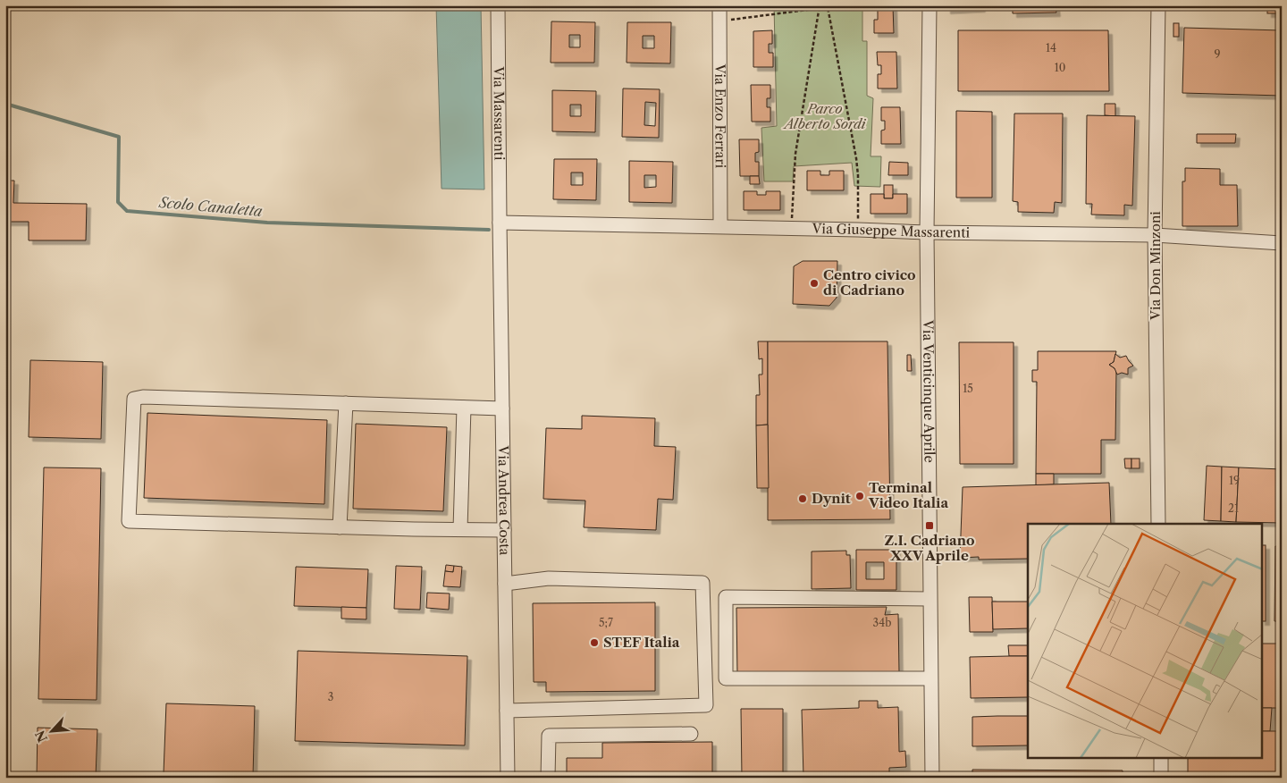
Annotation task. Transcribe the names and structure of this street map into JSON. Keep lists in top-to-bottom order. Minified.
{"streets":{"street":["Via Massarenti","Via Enzo Ferrari","Via Giuseppe Massarenti","Via Don Minzoni","Via Venticinque Aprile","Via Andrea Costa"]},"crossings":[["Via Massarenti","Via Giuseppe Massarenti"],["Via Massarenti","Via Andrea Costa"],["Via Enzo Ferrari","Via Giuseppe Massarenti"],["Via Giuseppe Massarenti","Via Don Minzoni"],["Via Giuseppe Massarenti","Via Venticinque Aprile"],["Via Giuseppe Massarenti","Via Andrea Costa"]],"water":["Scolo Canaletta"],"parks":["Parco Alberto Sordi"],"places":{"other":["Centro civico di Cadriano","Terminal Video Italia","Dynit","STEF Italia"],"transit":["Z.I. Cadriano XXV Aprile"]},"house_numbers":["14","9","10","15","19","21","5;7","34b","3"],"north":"bottom left"}
